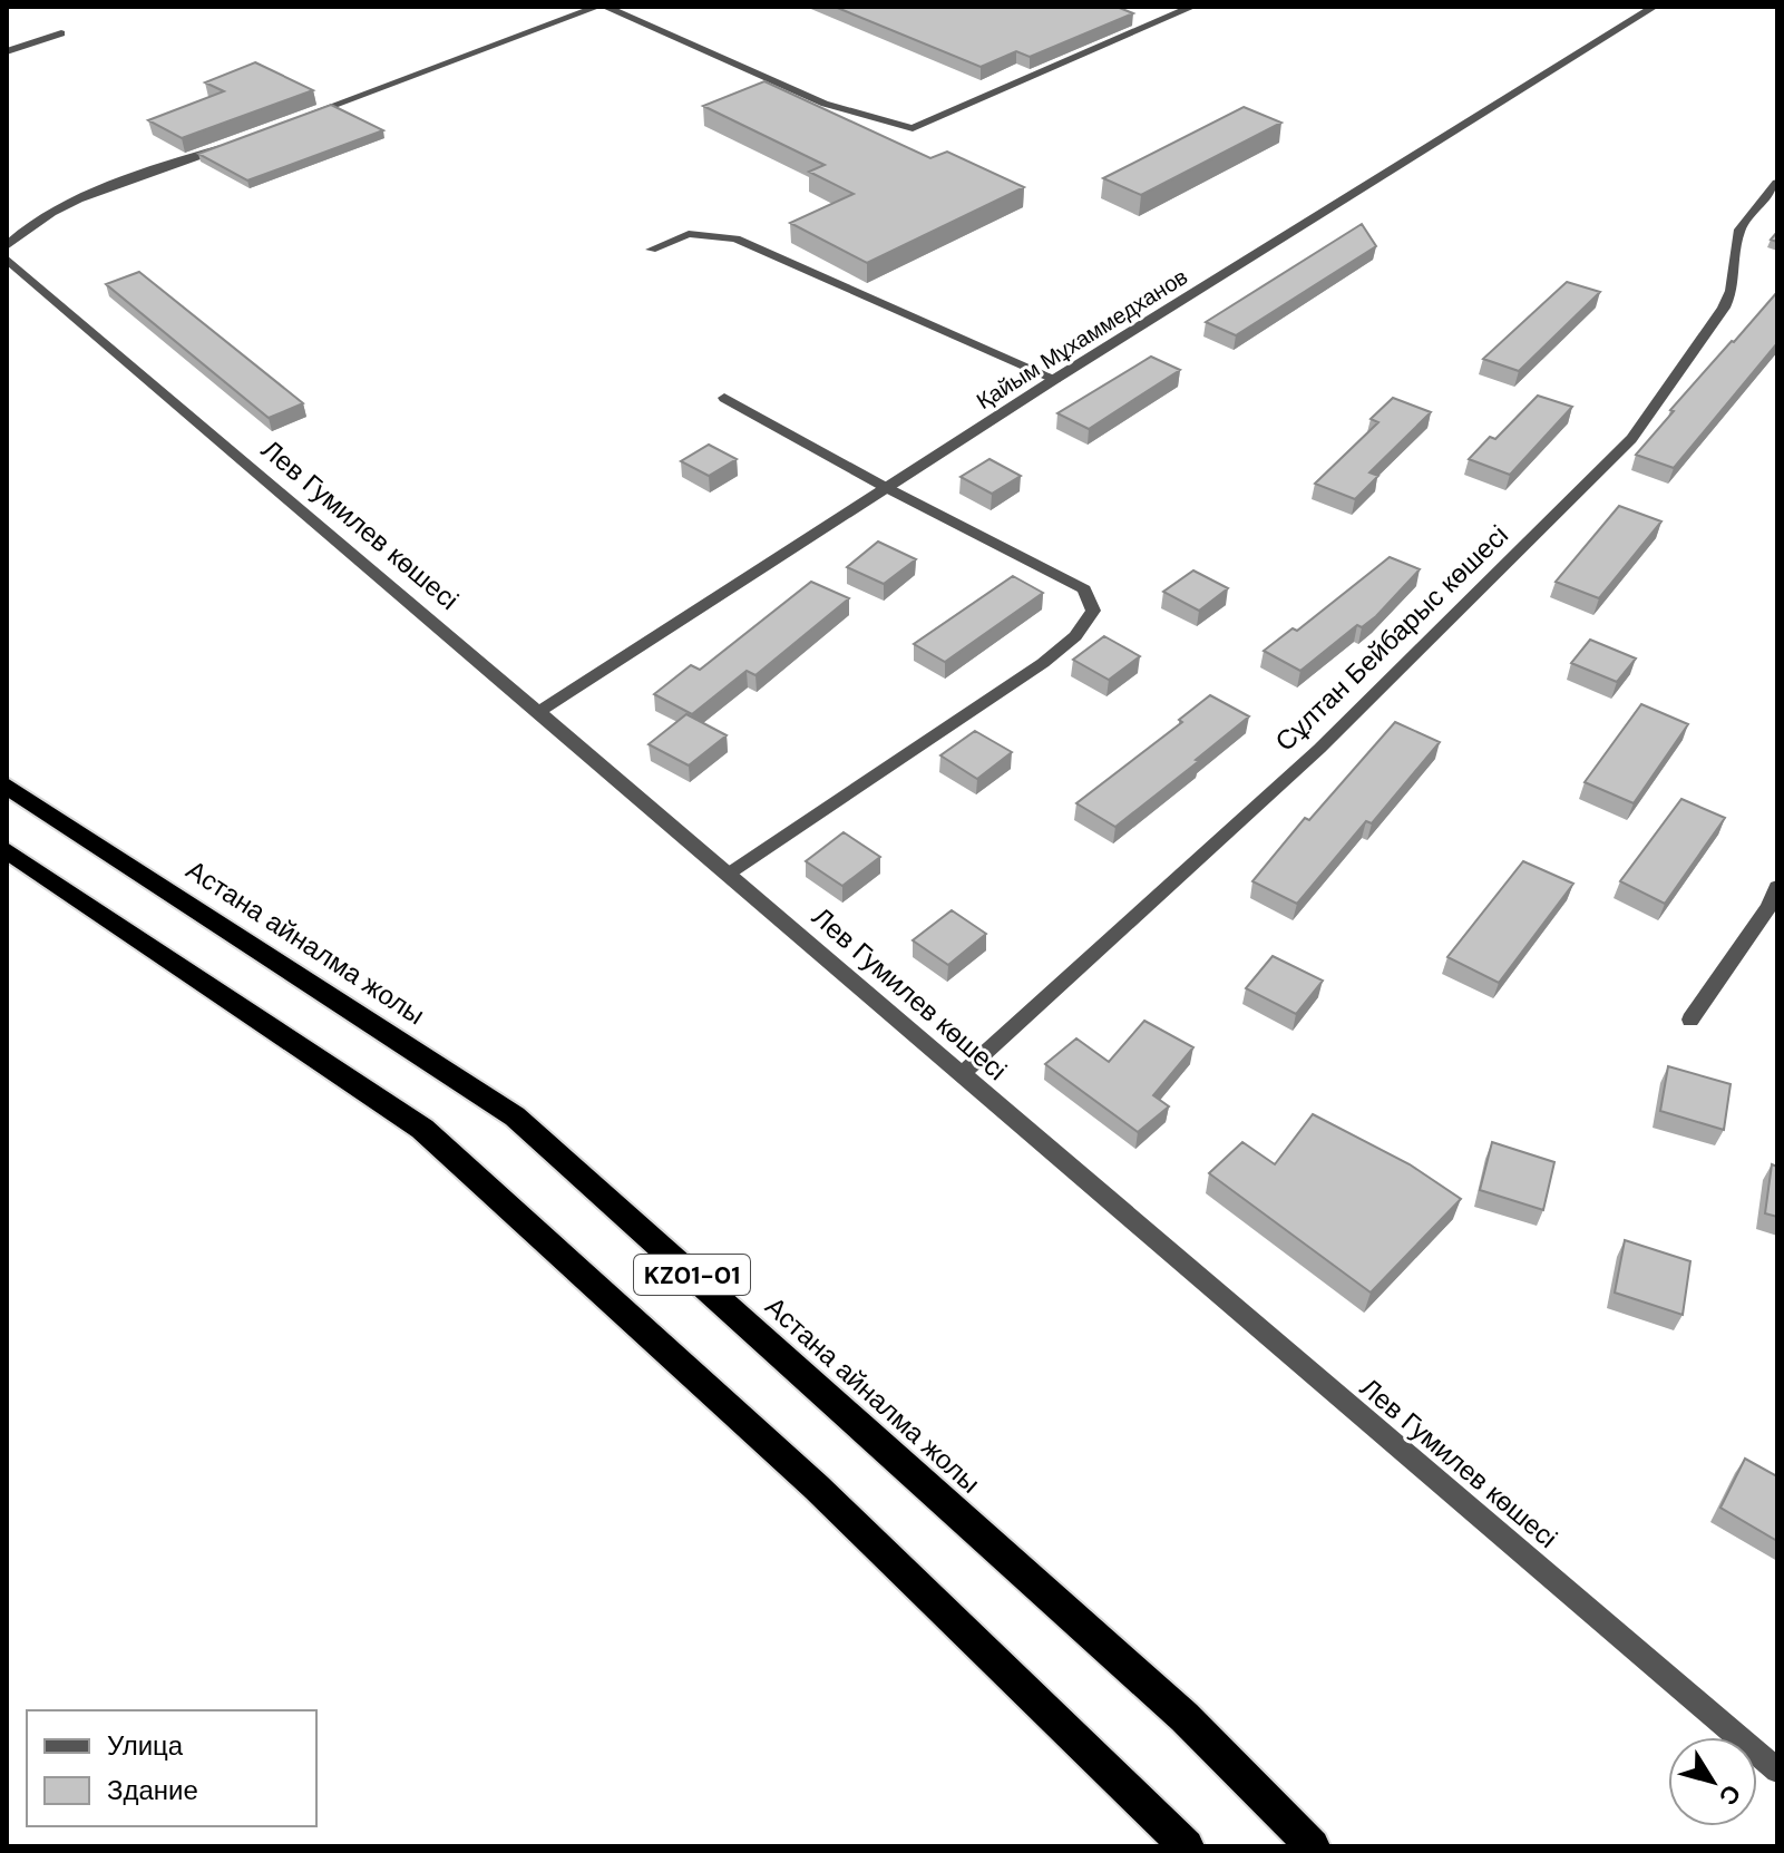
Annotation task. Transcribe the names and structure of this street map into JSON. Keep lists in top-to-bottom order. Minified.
{"streets":{"highway":["Астана айналма жолы","KZ01-01"],"street":["Қайым Мұхаммедханов","Лев Гумилев көшесі","Сұлтан Бейбарыс көшесі"]},"crossings":[["Қайым Мұхаммедханов","Лев Гумилев көшесі"],["Лев Гумилев көшесі","Сұлтан Бейбарыс көшесі"]],"legend":["Улица","Здание"],"north":"bottom right"}
